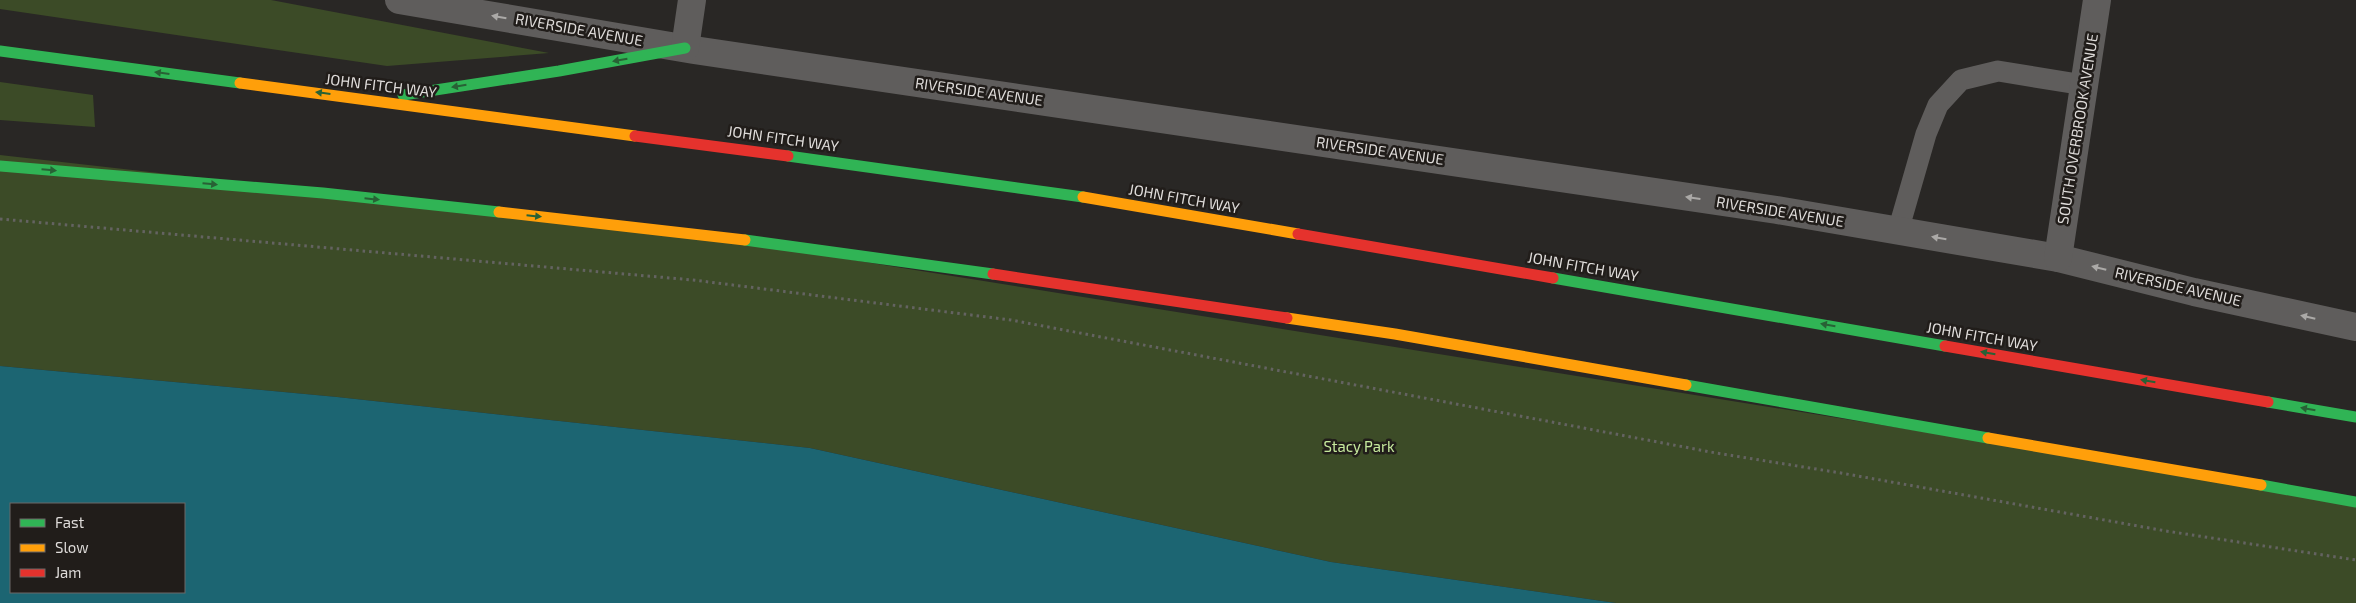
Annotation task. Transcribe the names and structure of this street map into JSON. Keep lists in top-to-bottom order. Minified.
{"streets":{"highway":["JOHN FITCH WAY"],"street":["RIVERSIDE AVENUE","SOUTH OVERBROOK AVENUE"]},"crossings":[["RIVERSIDE AVENUE","SOUTH OVERBROOK AVENUE"]],"one_way":["RIVERSIDE AVENUE"],"parks":["Stacy Park"],"legend":["Fast","Slow","Jam"]}
